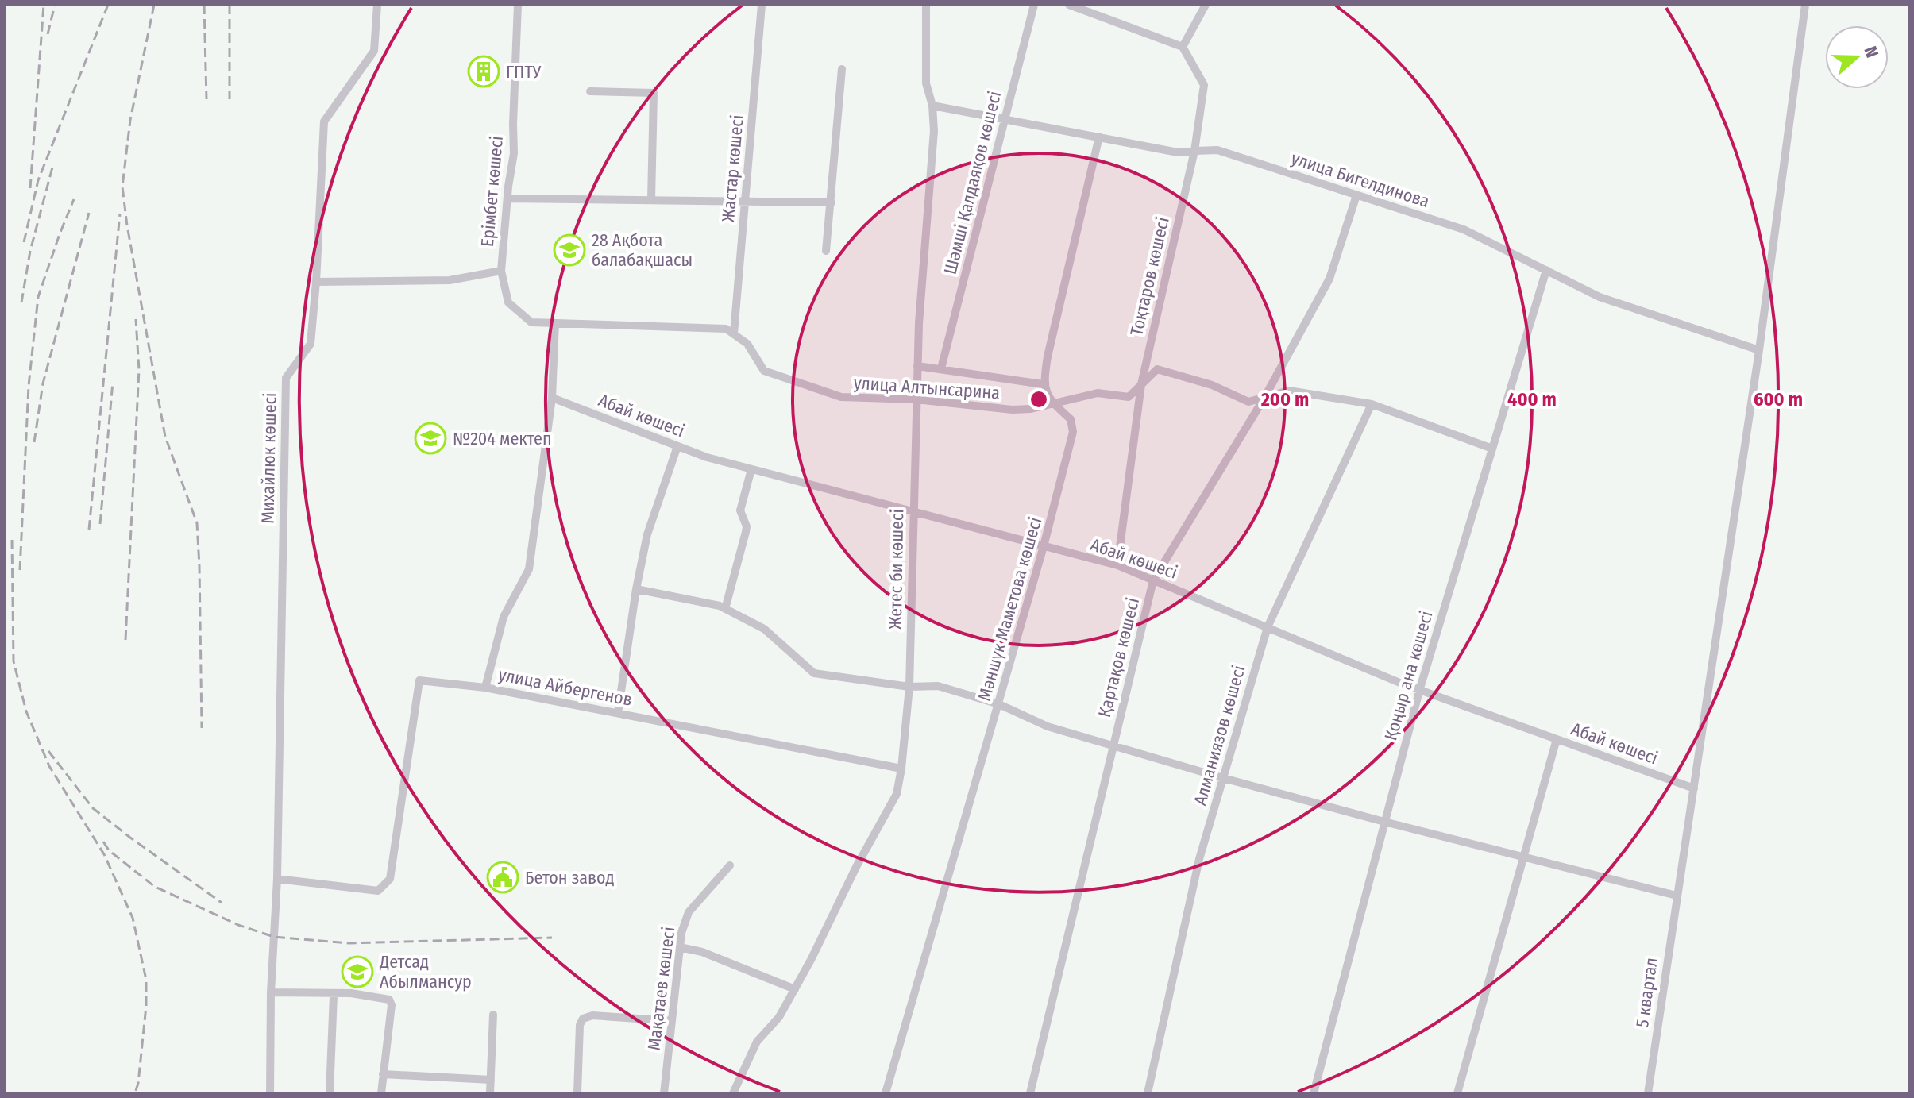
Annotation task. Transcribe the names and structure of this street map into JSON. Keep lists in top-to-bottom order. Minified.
{"streets":{"street":["Жастар көшесі","улица Бигелдинова","Шәмші Қалдаяқов көшесі","Ерімбет көшесі","Тоқтаров көшесі","улица Алтынсарина","Абай көшесі","Михайлюк көшесі","Жетес би көшесі","Мәншүк Маметова көшесі","Қартақов көшесі","Қоңыр ана көшесі","улица Айбергенов","Алманиязов көшесі","Мақатаев көшесі","5 квартал"]},"crossings":[["Жастар көшесі","улица Алтынсарина"],["улица Бигелдинова","Шәмші Қалдаяқов көшесі"],["улица Бигелдинова","Тоқтаров көшесі"],["улица Бигелдинова","Жетес би көшесі"],["улица Бигелдинова","Қартақов көшесі"],["улица Бигелдинова","Қоңыр ана көшесі"],["улица Бигелдинова","5 квартал"],["Ерімбет көшесі","Михайлюк көшесі"],["Тоқтаров көшесі","улица Алтынсарина"],["Тоқтаров көшесі","Абай көшесі"],["улица Алтынсарина","Жетес би көшесі"],["улица Алтынсарина","Мәншүк Маметова көшесі"],["улица Алтынсарина","Қартақов көшесі"],["улица Алтынсарина","Қоңыр ана көшесі"],["улица Алтынсарина","Алманиязов көшесі"],["Абай көшесі","Жетес би көшесі"],["Абай көшесі","Мәншүк Маметова көшесі"],["Абай көшесі","Қартақов көшесі"],["Абай көшесі","Қоңыр ана көшесі"],["Абай көшесі","Алманиязов көшесі"],["Абай көшесі","5 квартал"],["Михайлюк көшесі","улица Айбергенов"],["Жетес би көшесі","улица Айбергенов"]],"places":{"building":["ГПТУ"],"school or university":["28 Ақбота балабақшасы","№204 мектеп","Детсад Абылмансур"],"public building":["Бетон завод"]},"north":"right","rings":["200 m","400 m","600 m"]}
